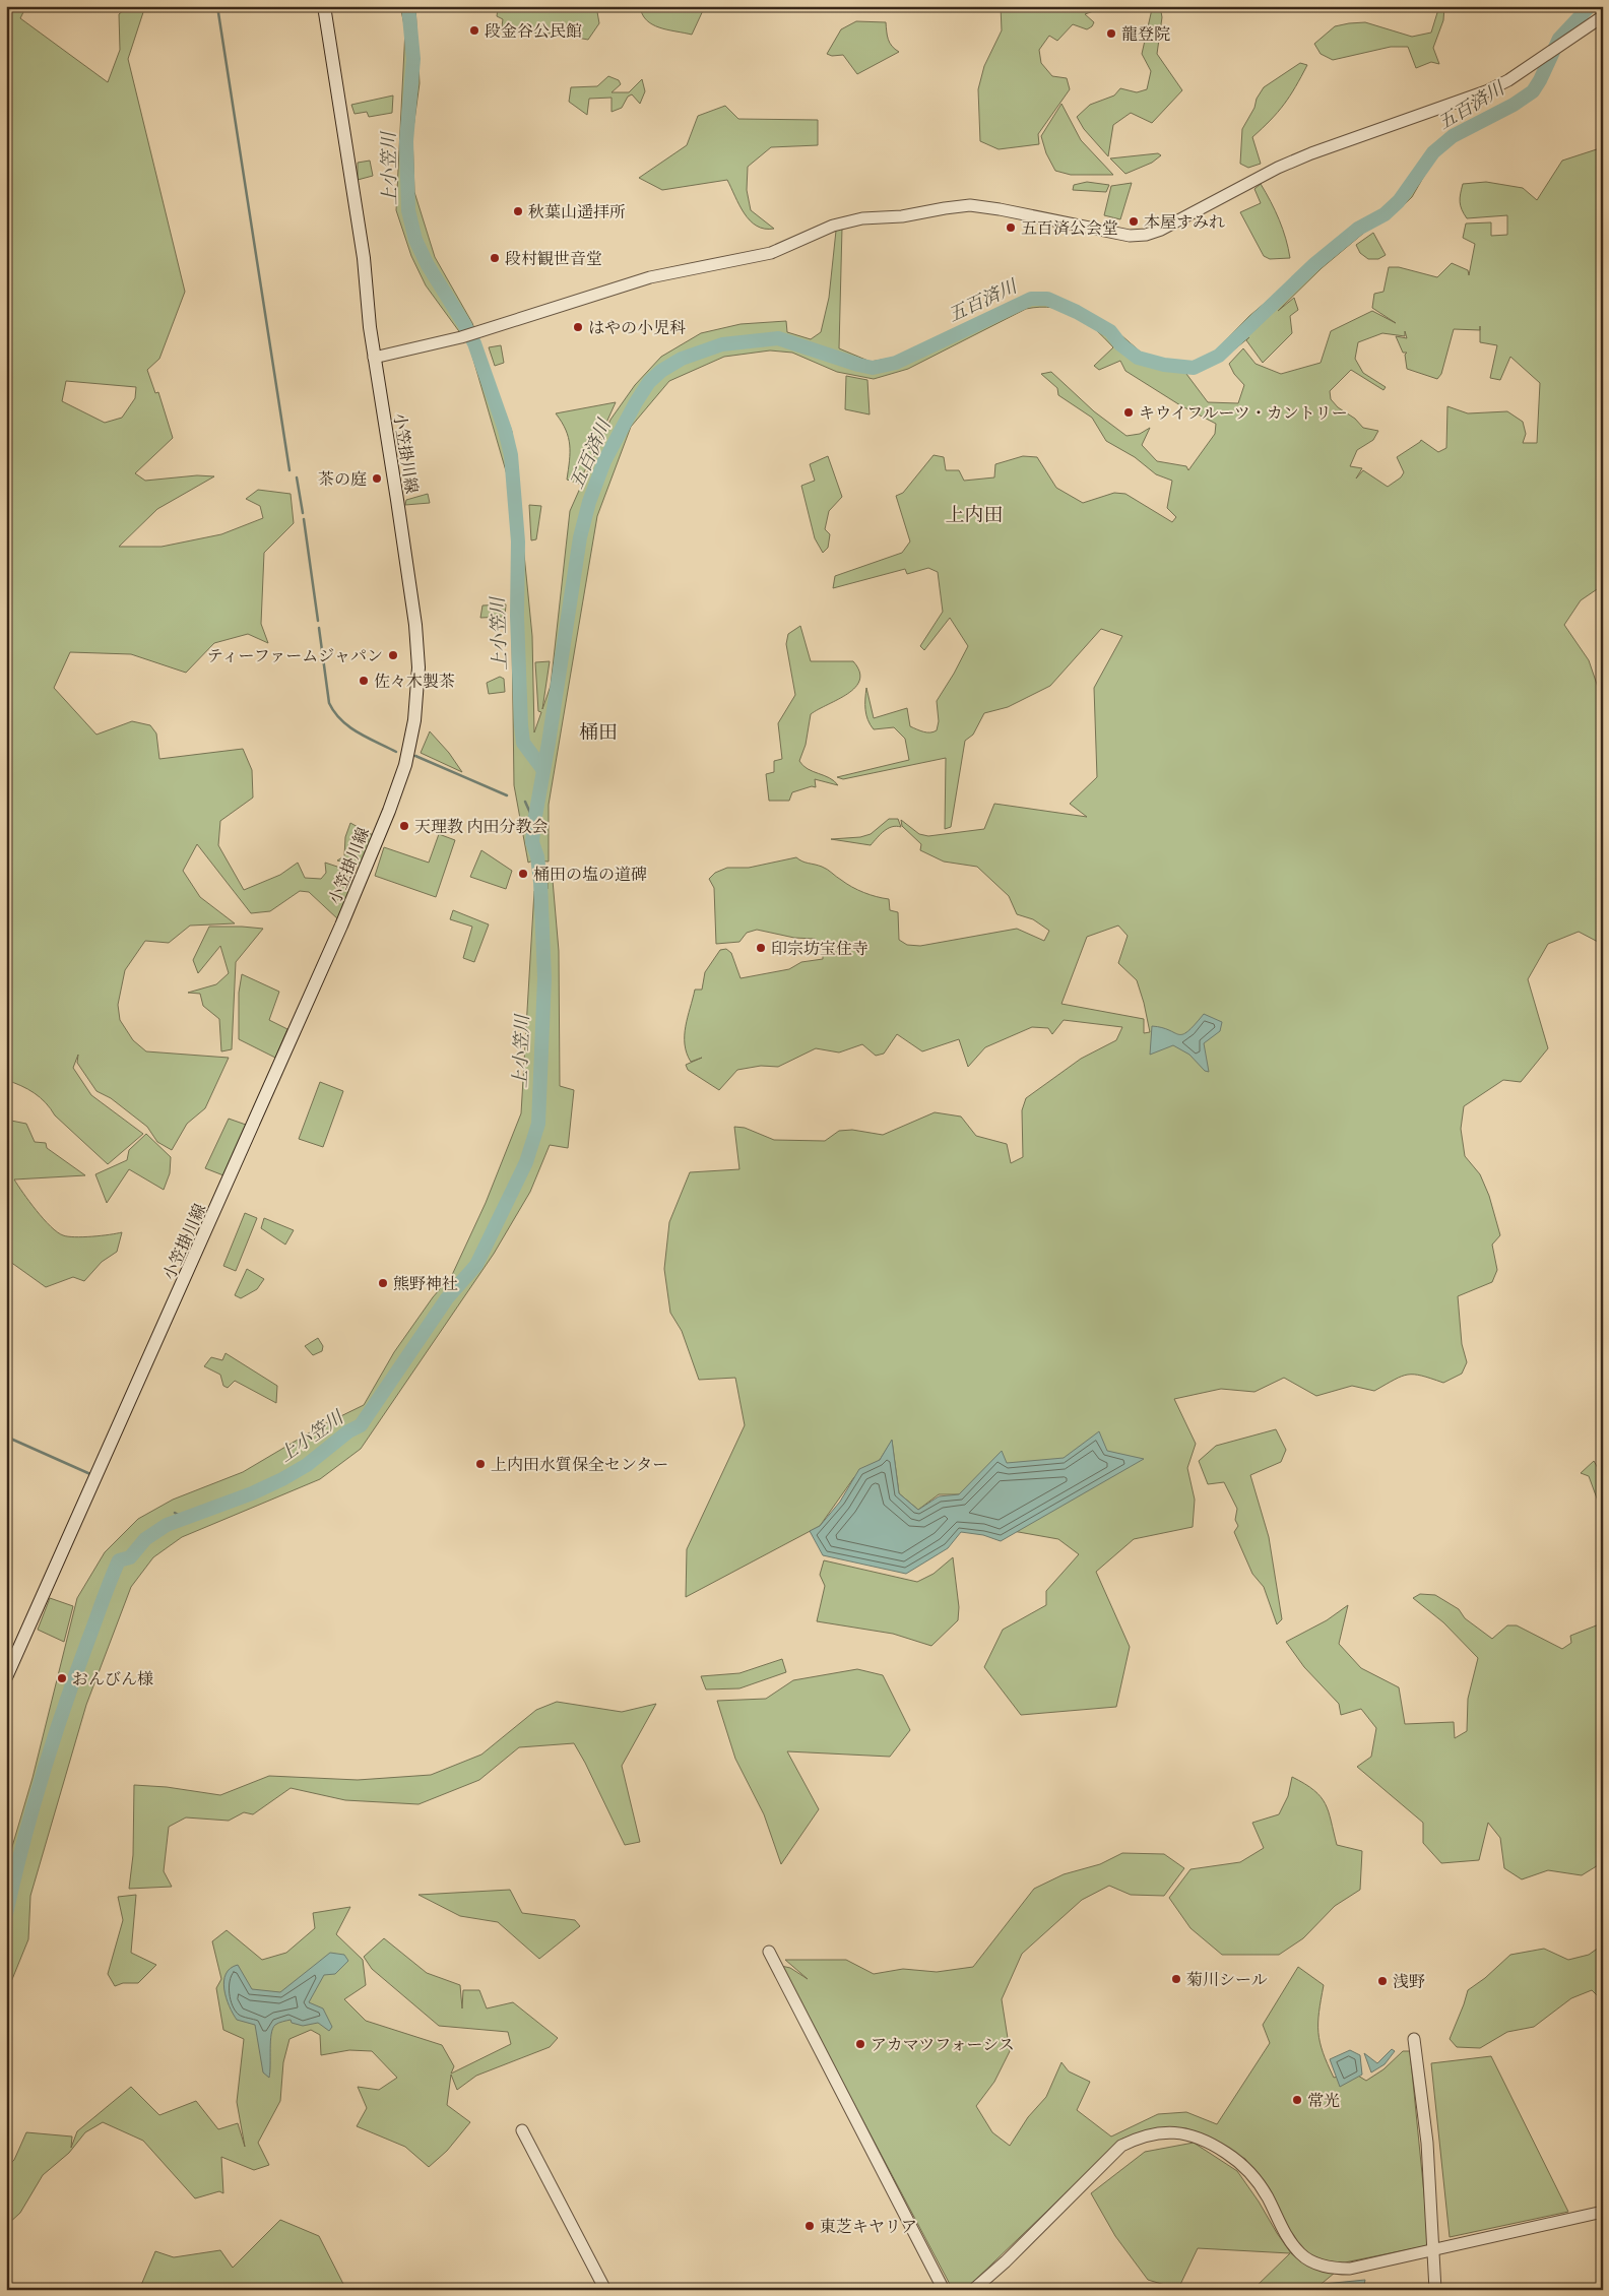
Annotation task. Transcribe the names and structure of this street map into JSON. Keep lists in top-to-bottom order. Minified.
{"streets":{"main road":["小笠掛川線"]},"districts":["上内田","桶田"],"water":["五百済川","上小笠川"],"places":["段金谷公民館","龍登院","秋葉山遥拝所","本屋すみれ","五百済公会堂","段村観世音堂","はやの小児科","キウイフルーツ・カントリー","茶の庭","ティーファームジャパン","佐々木製茶","天理教 内田分教会","桶田の塩の道碑","印宗坊宝住寺","熊野神社","上内田水質保全センター","おんびん様","菊川シール","浅野","アカマツフォーシス","常光","東芝キヤリア"]}
